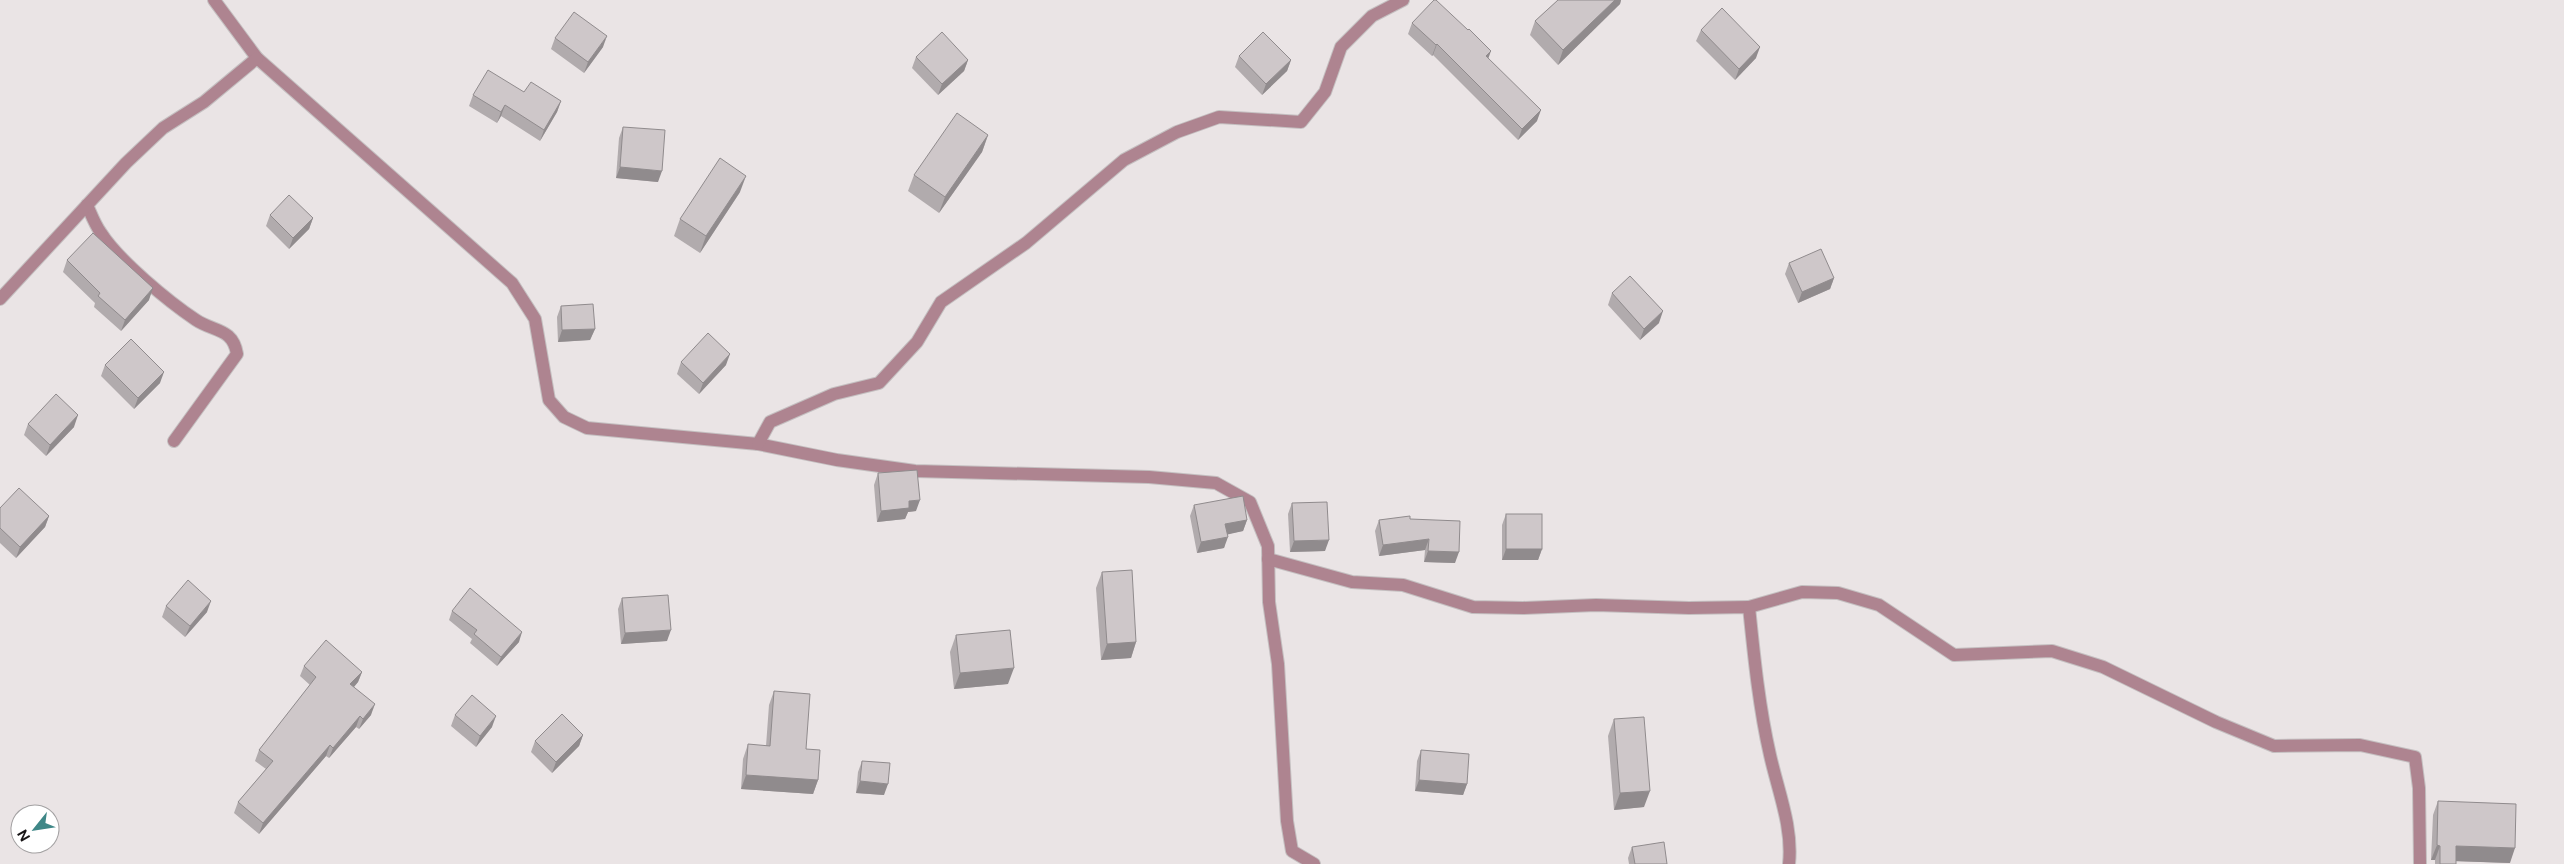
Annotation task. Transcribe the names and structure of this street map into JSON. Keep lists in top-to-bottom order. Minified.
{"north":"bottom left"}
